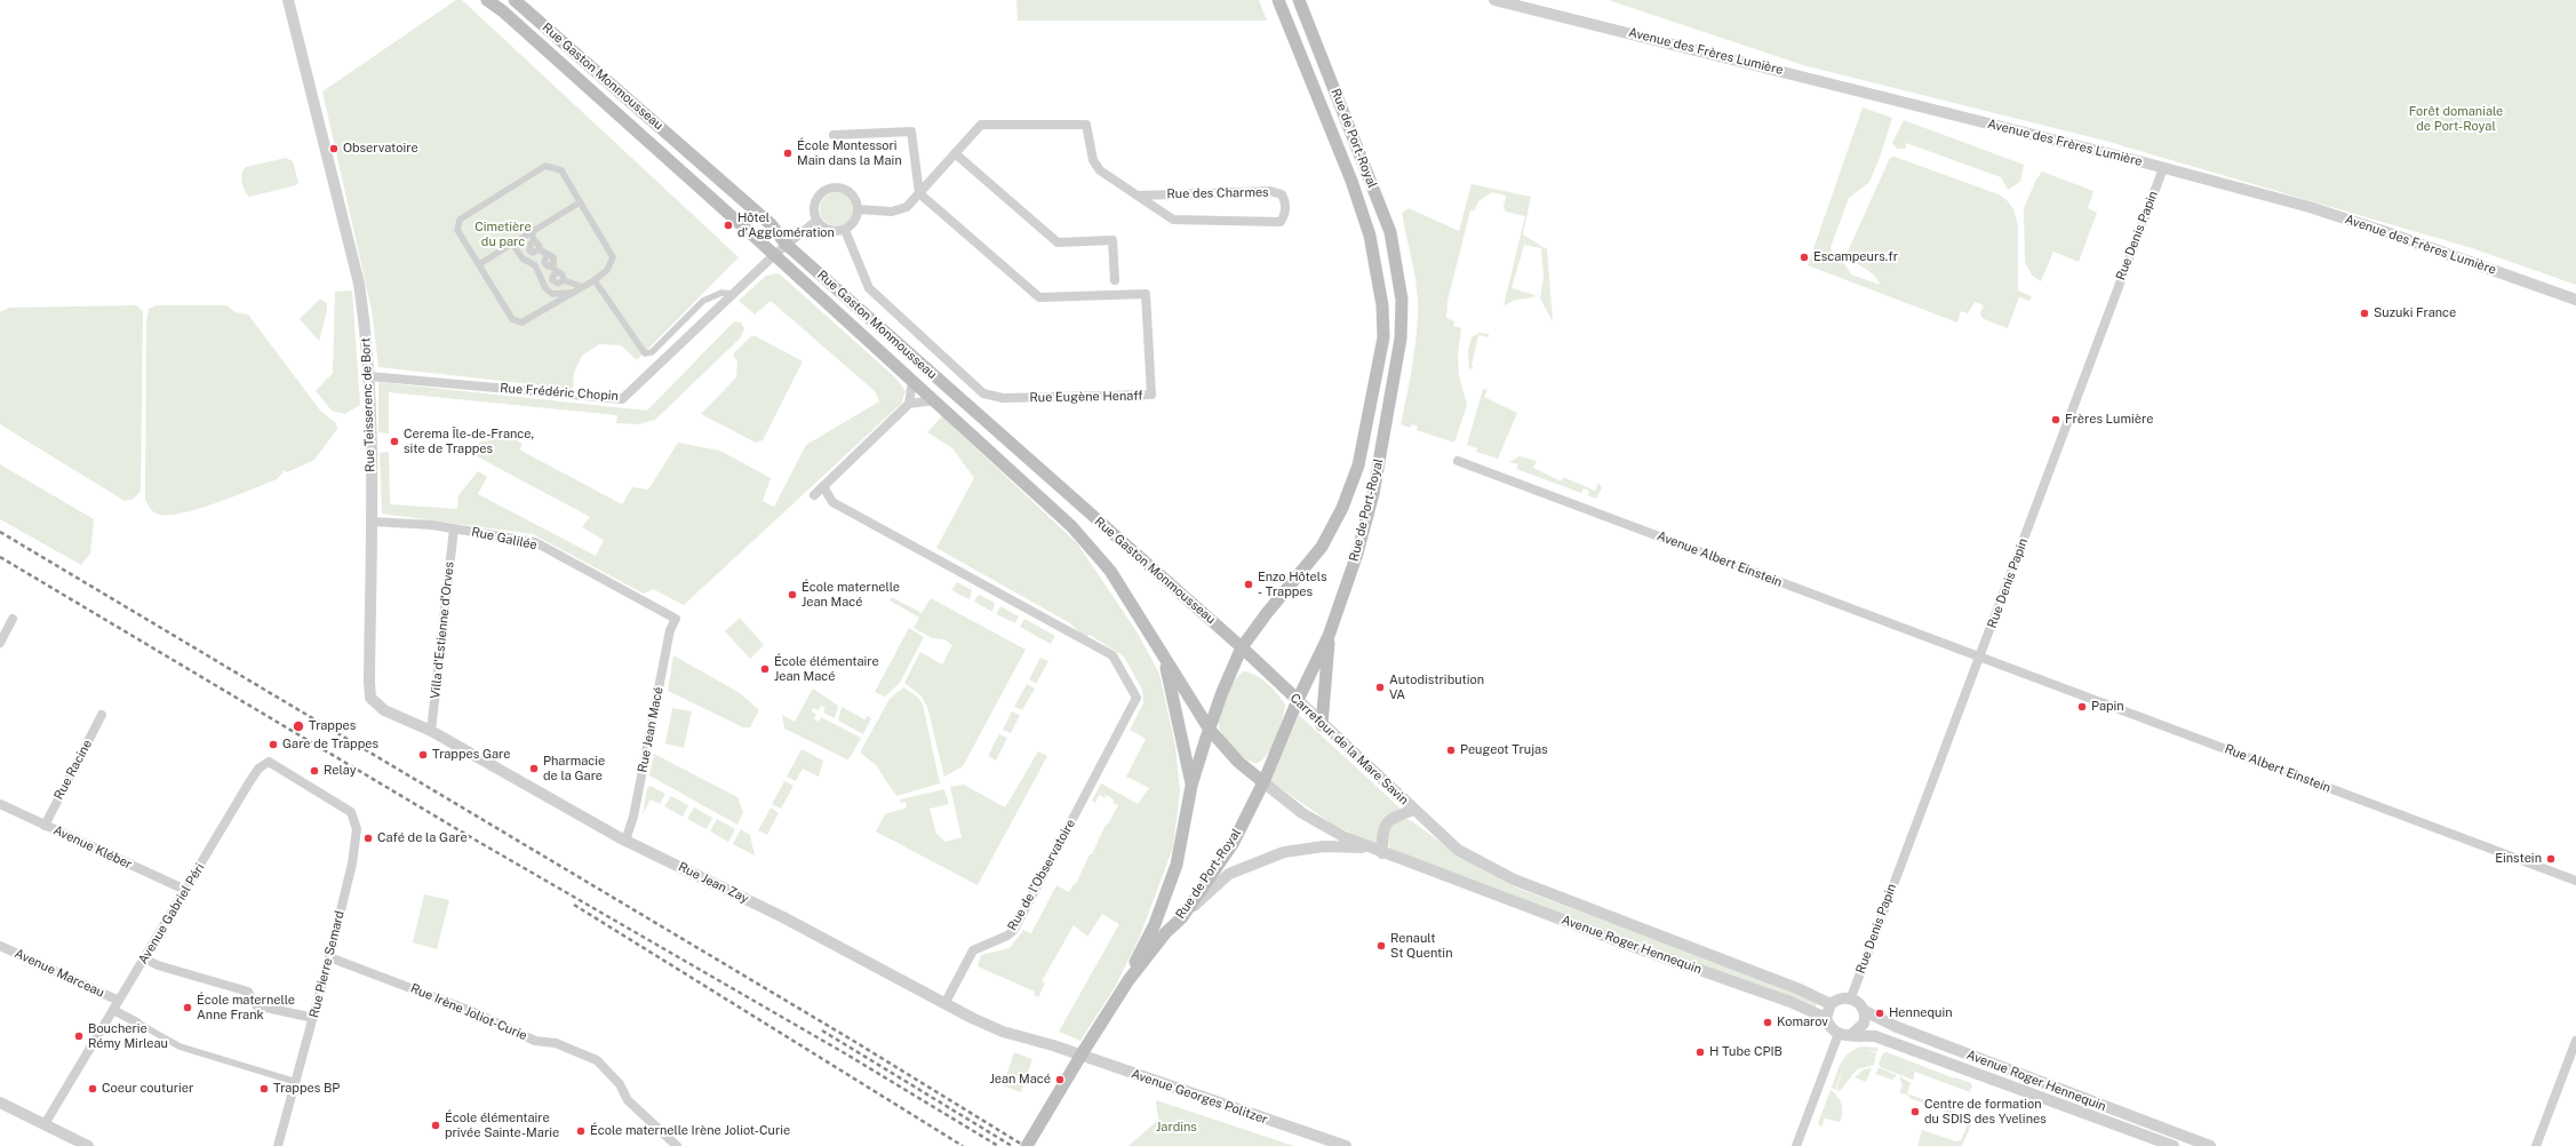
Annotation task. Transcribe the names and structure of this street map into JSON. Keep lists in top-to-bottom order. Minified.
{"streets":{"main road":["Rue Gaston Monmousseau","Rue de Port-Royal","Carrefour de la Mare Savin"],"street":["Avenue des Frères Lumière","Rue des Charmes","Rue Denis Papin","Rue Frédéric Chopin","Rue Eugène Henaff","Rue Teisserenc de Bort","Rue Galilée","Avenue Albert Einstein","Villa d'Estienne d'Orves","Rue Jean Macé","Rue Albert Einstein","Rue Racine","Avenue Kléber","Rue de l'Observatoire","Rue Jean Zay","Avenue Gabriel Péri","Avenue Roger Hennequin","Rue Pierre Semard","Avenue Marceau","Rue Irène Joliot-Curie","Avenue Georges Politzer"]},"crossings":[["Avenue des Frères Lumière","Rue Denis Papin"],["Rue Gaston Monmousseau","Rue de Port-Royal"],["Rue Gaston Monmousseau","Rue Frédéric Chopin"],["Rue Gaston Monmousseau","Carrefour de la Mare Savin"],["Rue de Port-Royal","Carrefour de la Mare Savin"],["Rue des Charmes","Rue Frédéric Chopin"],["Rue des Charmes","Rue Eugène Henaff"],["Rue Denis Papin","Avenue Albert Einstein"],["Rue Denis Papin","Rue Albert Einstein"],["Rue Denis Papin","Avenue Roger Hennequin"],["Rue Frédéric Chopin","Rue Eugène Henaff"],["Rue Frédéric Chopin","Rue Teisserenc de Bort"],["Rue Teisserenc de Bort","Rue Galilée"],["Rue Teisserenc de Bort","Rue Jean Zay"],["Rue Galilée","Villa d'Estienne d'Orves"],["Rue Galilée","Rue Jean Macé"],["Avenue Albert Einstein","Rue Albert Einstein"],["Villa d'Estienne d'Orves","Rue Jean Zay"],["Rue Jean Macé","Rue Jean Zay"],["Carrefour de la Mare Savin","Avenue Roger Hennequin"],["Rue Racine","Avenue Kléber"],["Avenue Kléber","Avenue Gabriel Péri"],["Rue de l'Observatoire","Rue Jean Zay"],["Rue Jean Zay","Avenue Georges Politzer"],["Avenue Gabriel Péri","Rue Pierre Semard"],["Avenue Gabriel Péri","Avenue Marceau"],["Rue Pierre Semard","Rue Irène Joliot-Curie"]],"parks":["Forêt domaniale de Port-Royal","Cimetière du parc","Jardins"],"places":["Observatoire","École Montessori Main dans la Main","Hôtel d'Agglomération","Escampeurs.fr","Suzuki France","Frères Lumière","Cerema Île-de-France, site de Trappes","Enzo Hôtels - Trappes","École maternelle Jean Macé","École élémentaire Jean Macé","Autodistribution VA","Papin","Trappes","Gare de Trappes","Peugeot Trujas","Trappes Gare","Pharmacie de la Gare","Relay","Café de la Gare","Einstein","Renault St Quentin","École maternelle Anne Frank","Hennequin","Komarov","Boucherie Rémy Mirleau","H Tube CPIB","Jean Macé","Coeur couturier","Trappes BP","Centre de formation du SDIS des Yvelines","École élémentaire privée Sainte-Marie","École maternelle Irène Joliot-Curie"]}
